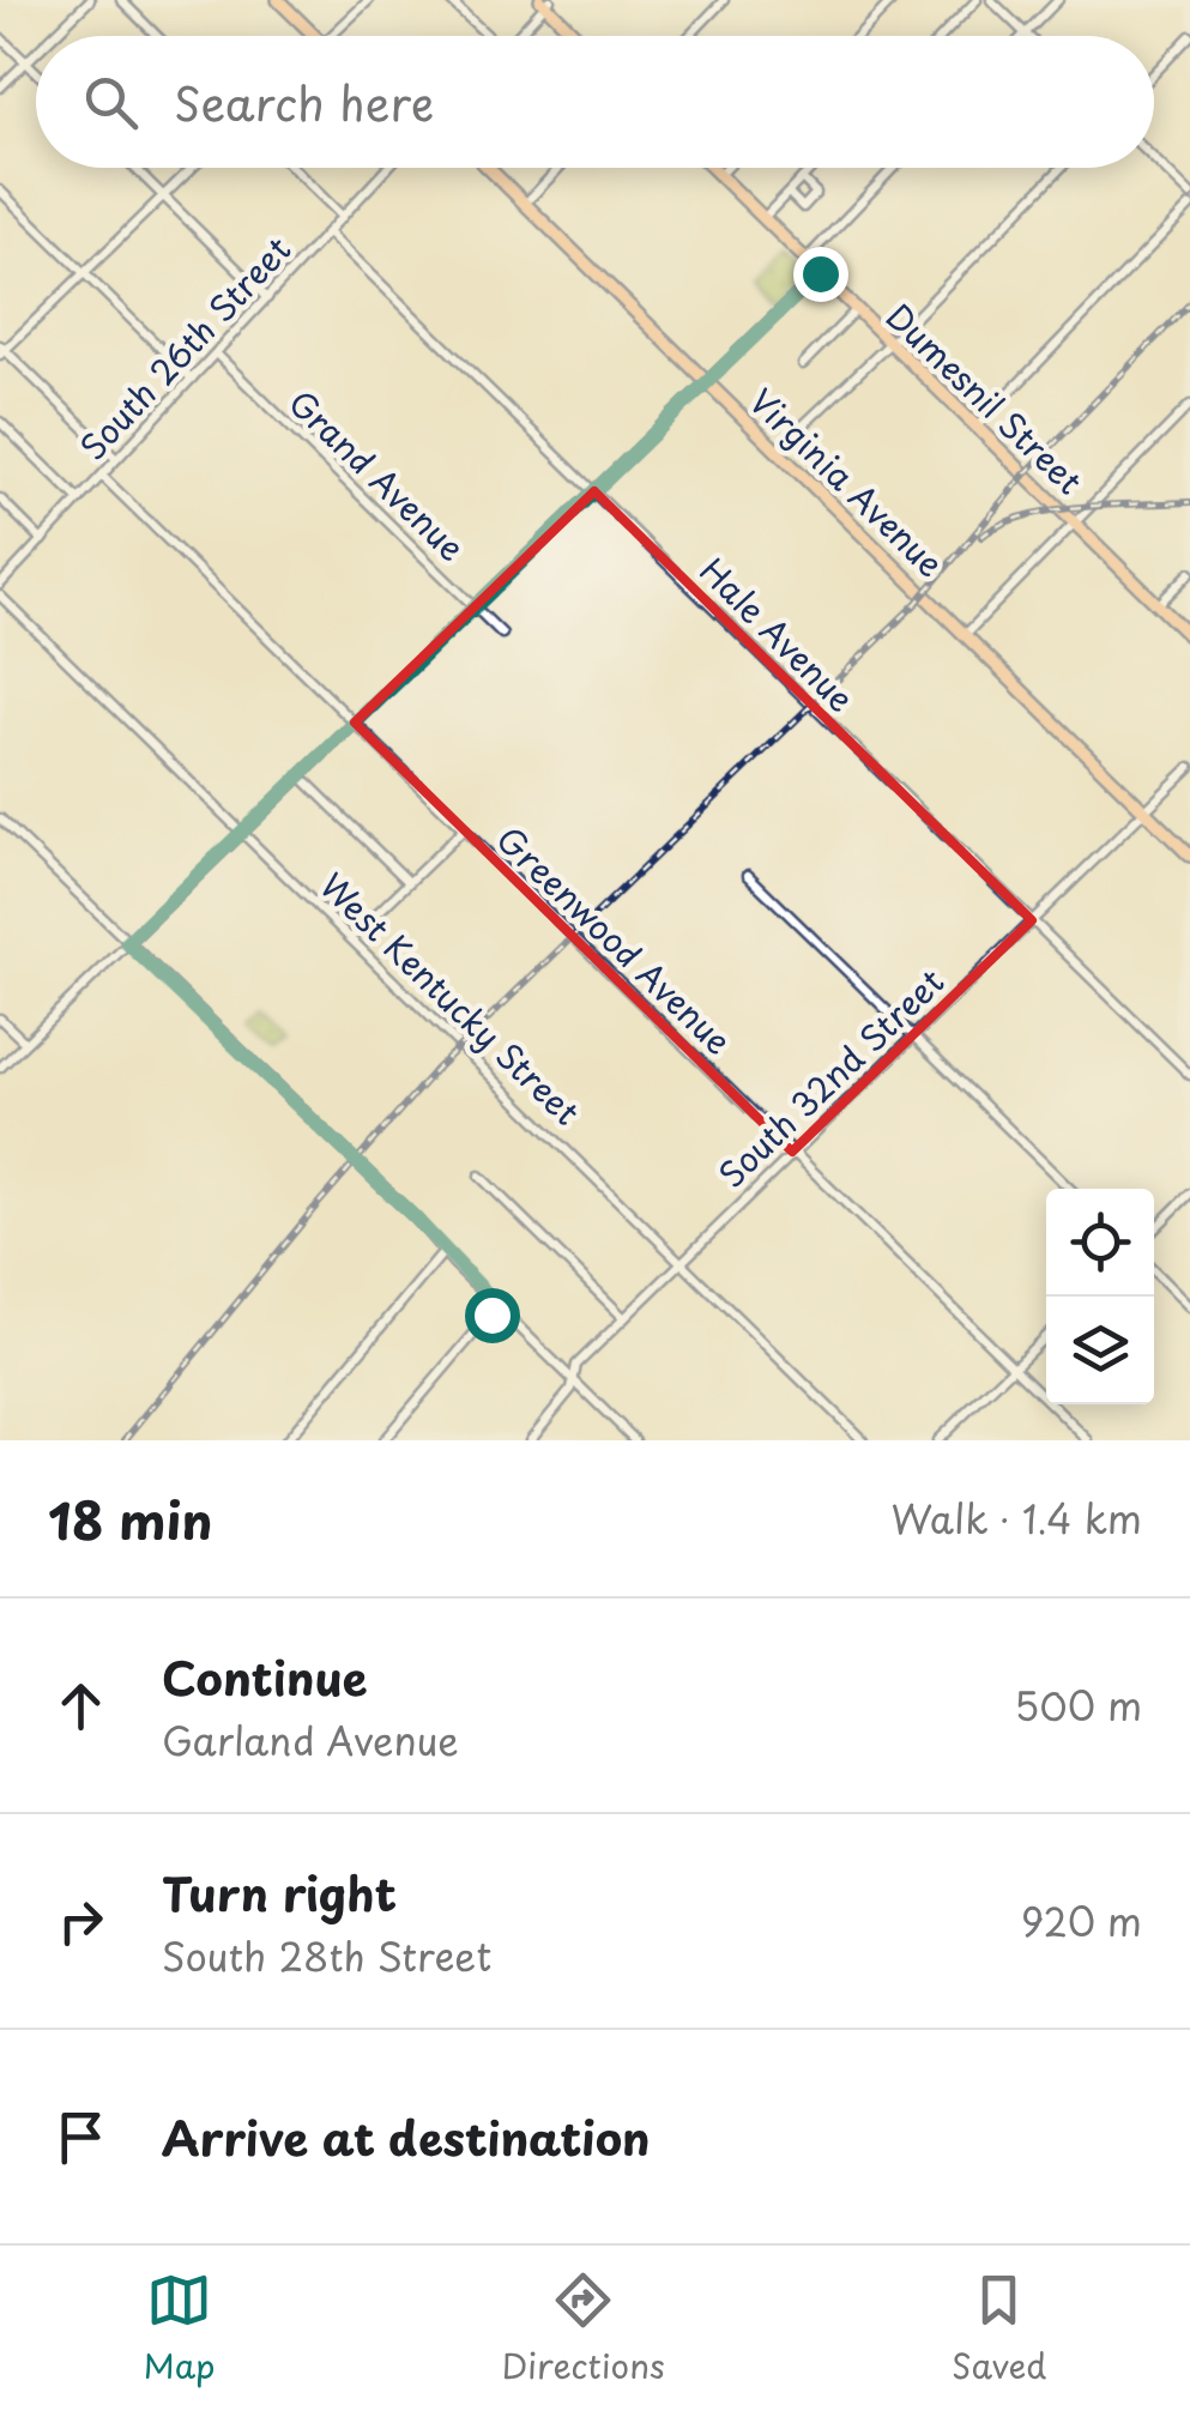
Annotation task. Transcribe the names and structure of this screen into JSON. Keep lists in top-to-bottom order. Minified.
{"streets":{"main road":["Dumesnil Street","Virginia Avenue"],"street":["South 26th Street","Grand Avenue","Hale Avenue","Greenwood Avenue","West Kentucky Street","South 32nd Street"]},"crossings":[["South 26th Street","Grand Avenue"],["South 26th Street","Hale Avenue"],["South 26th Street","Greenwood Avenue"],["Virginia Avenue","South 32nd Street"],["Hale Avenue","South 32nd Street"],["Greenwood Avenue","South 32nd Street"],["West Kentucky Street","South 32nd Street"]],"page":{"search":"Search here","heading":["18 min","Walk · 1.4 km"],"list":[["Continue","Garland Avenue","500 m"],["Turn right","South 28th Street","920 m"],"Arrive at destination"],"nav":["Map","Directions","Saved"]}}
